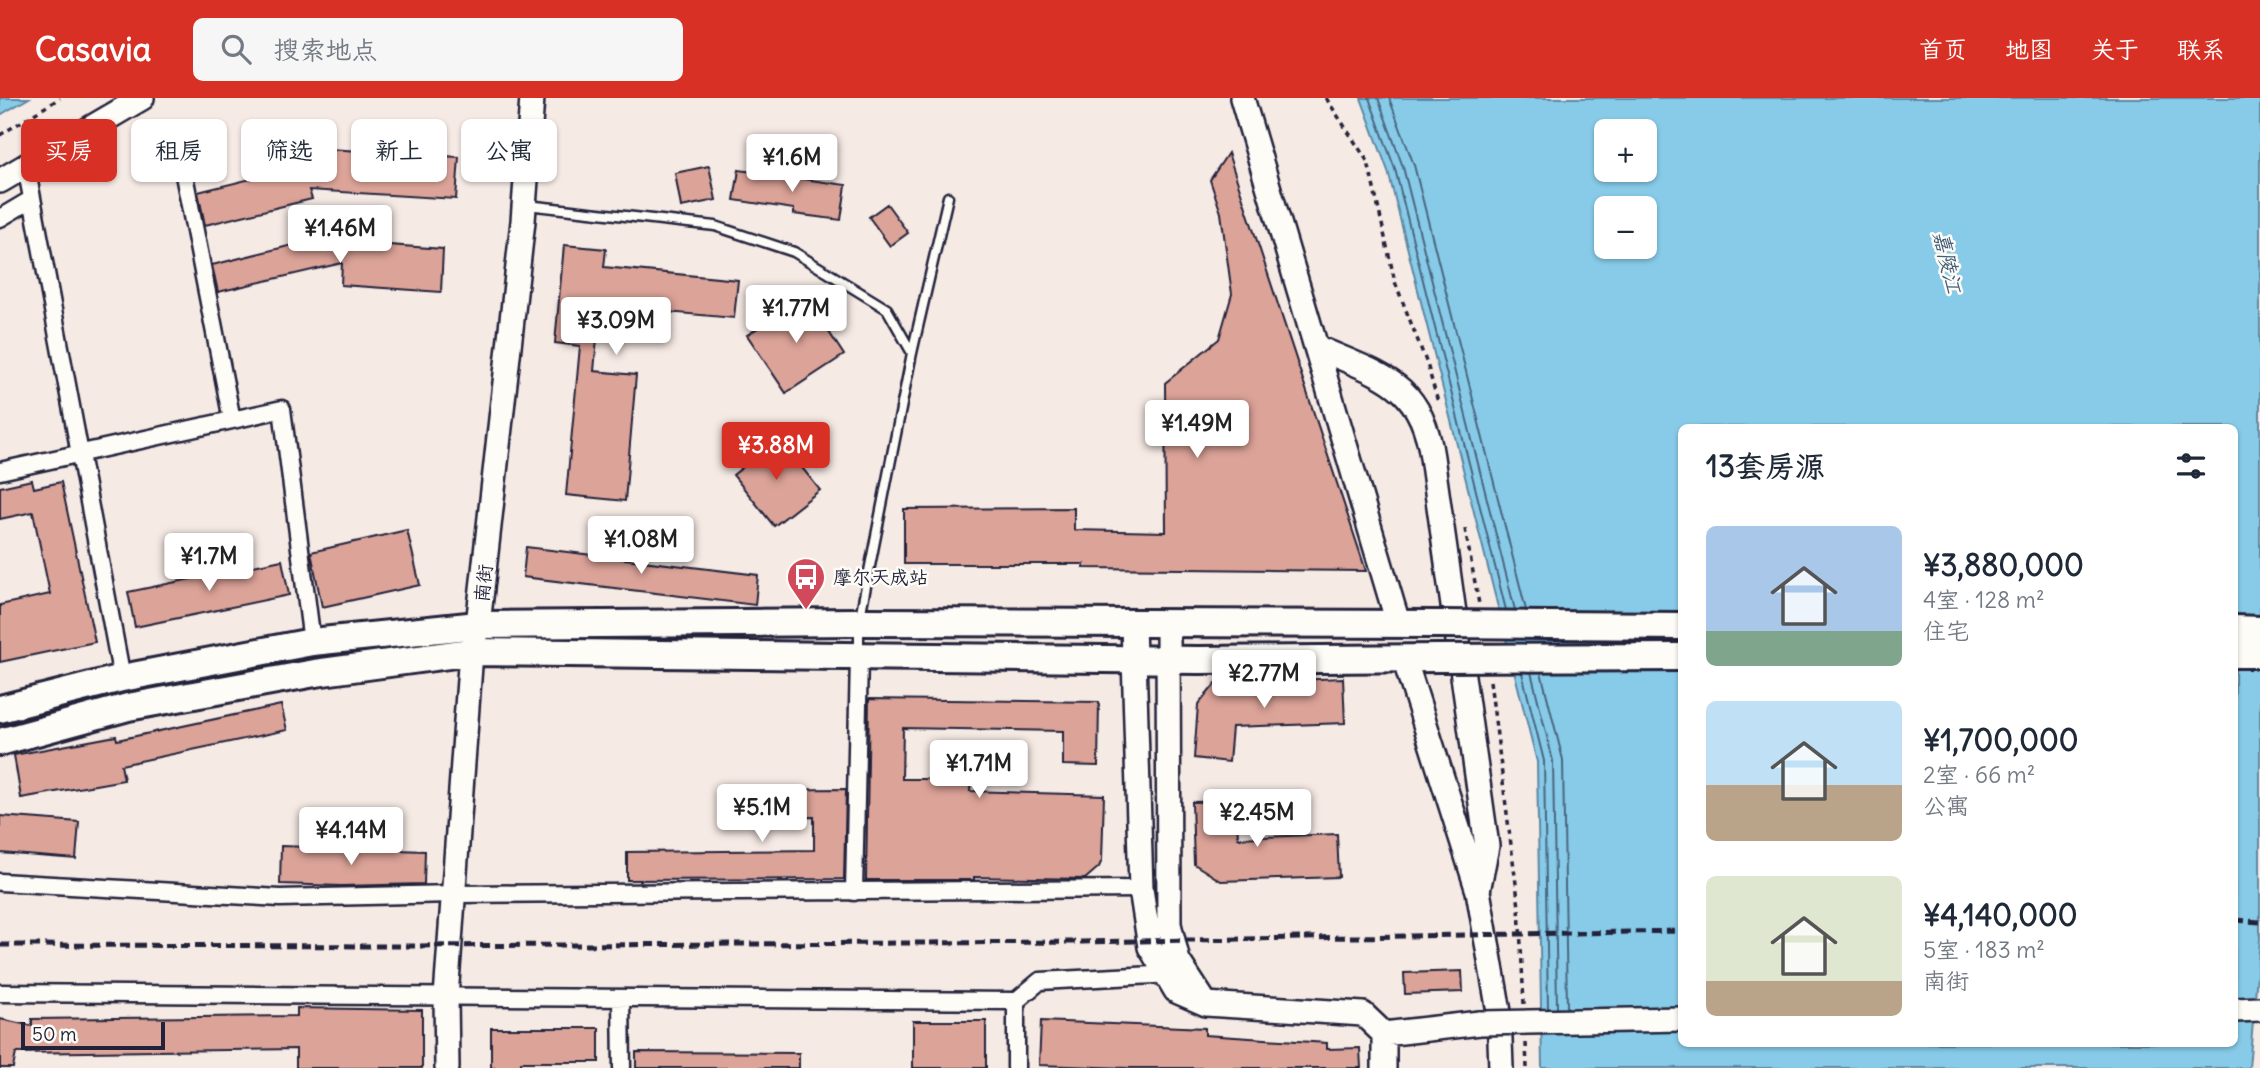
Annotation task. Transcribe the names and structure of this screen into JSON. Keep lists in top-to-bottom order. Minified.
{"streets":{"street":["南街"]},"water":["嘉陵江"],"places":{"bus stop":["摩尔天成站"]},"scale_bar":"50 m","page":{"header":"Casavia","search":"搜索地点","nav":["首页","地图","关于","联系"],"map_buttons":["+","−"],"chip":["买房","租房","筛选","新上","公寓"],"price":["¥1.6M","¥1.46M","¥1.77M","¥3.09M","¥1.49M","¥3.88M","¥1.08M","¥1.7M","¥2.77M","¥1.71M","¥5.1M","¥2.45M","¥4.14M"],"heading":"13套房源","list":[{"name":"¥3,880,000","note":"4室 · 128 m² · 住宅"},{"name":"¥1,700,000","note":"2室 · 66 m² · 公寓"},{"name":"¥4,140,000","note":"5室 · 183 m² · 南街"}],"scale":"50 m"}}
